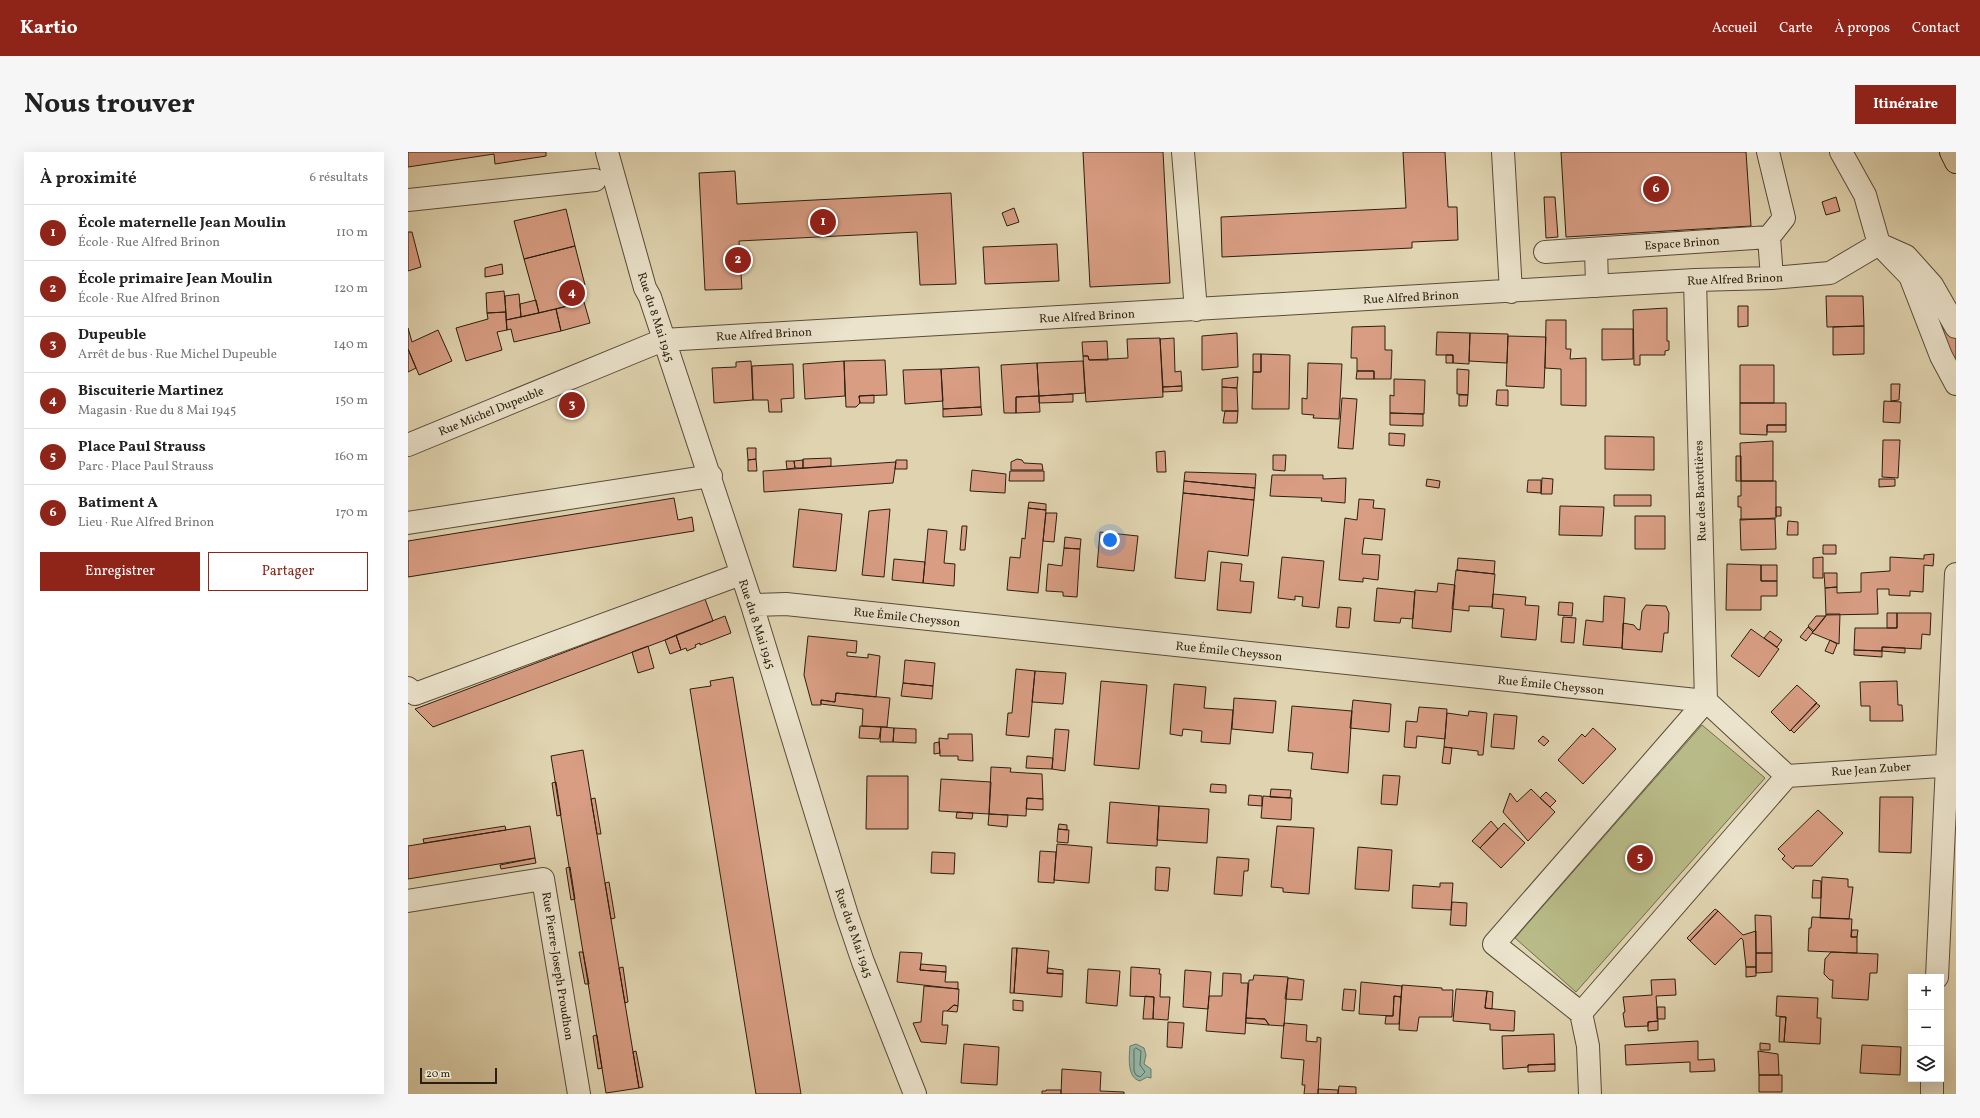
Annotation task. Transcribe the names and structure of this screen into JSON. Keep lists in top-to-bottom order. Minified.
{"streets":{"street":["Espace Brinon","Rue Alfred Brinon","Rue du 8 Mai 1945","Rue Michel Dupeuble","Rue des Barottières","Rue Émile Cheysson","Rue Jean Zuber","Rue Pierre-Joseph Proudhon"]},"crossings":[["Rue Alfred Brinon","Rue du 8 Mai 1945"],["Rue Alfred Brinon","Rue Michel Dupeuble"],["Rue Alfred Brinon","Rue des Barottières"],["Rue du 8 Mai 1945","Rue Michel Dupeuble"],["Rue du 8 Mai 1945","Rue Émile Cheysson"],["Rue des Barottières","Rue Émile Cheysson"]],"scale_bar":"20 m","page":{"header":"Kartio","nav":["Accueil","Carte","À propos","Contact"],"title":"Nous trouver","buttons":["Itinéraire",["Enregistrer","Partager"]],"heading":["À proximité","6 résultats"],"pins":["6","1","2","4","3","5"],"list":[{"mark":"1","name":"École maternelle Jean Moulin","note":"École · Rue Alfred Brinon","value":"110 m"},{"mark":"2","name":"École primaire Jean Moulin","note":"École · Rue Alfred Brinon","value":"120 m"},{"mark":"3","name":"Dupeuble","note":"Arrêt de bus · Rue Michel Dupeuble","value":"140 m"},{"mark":"4","name":"Biscuiterie Martinez","note":"Magasin · Rue du 8 Mai 1945","value":"150 m"},{"mark":"5","name":"Place Paul Strauss","note":"Parc · Place Paul Strauss","value":"160 m"},{"mark":"6","name":"Batiment A","note":"Lieu · Rue Alfred Brinon","value":"170 m"}],"map_buttons":["+","−"],"scale":"20 m"}}
